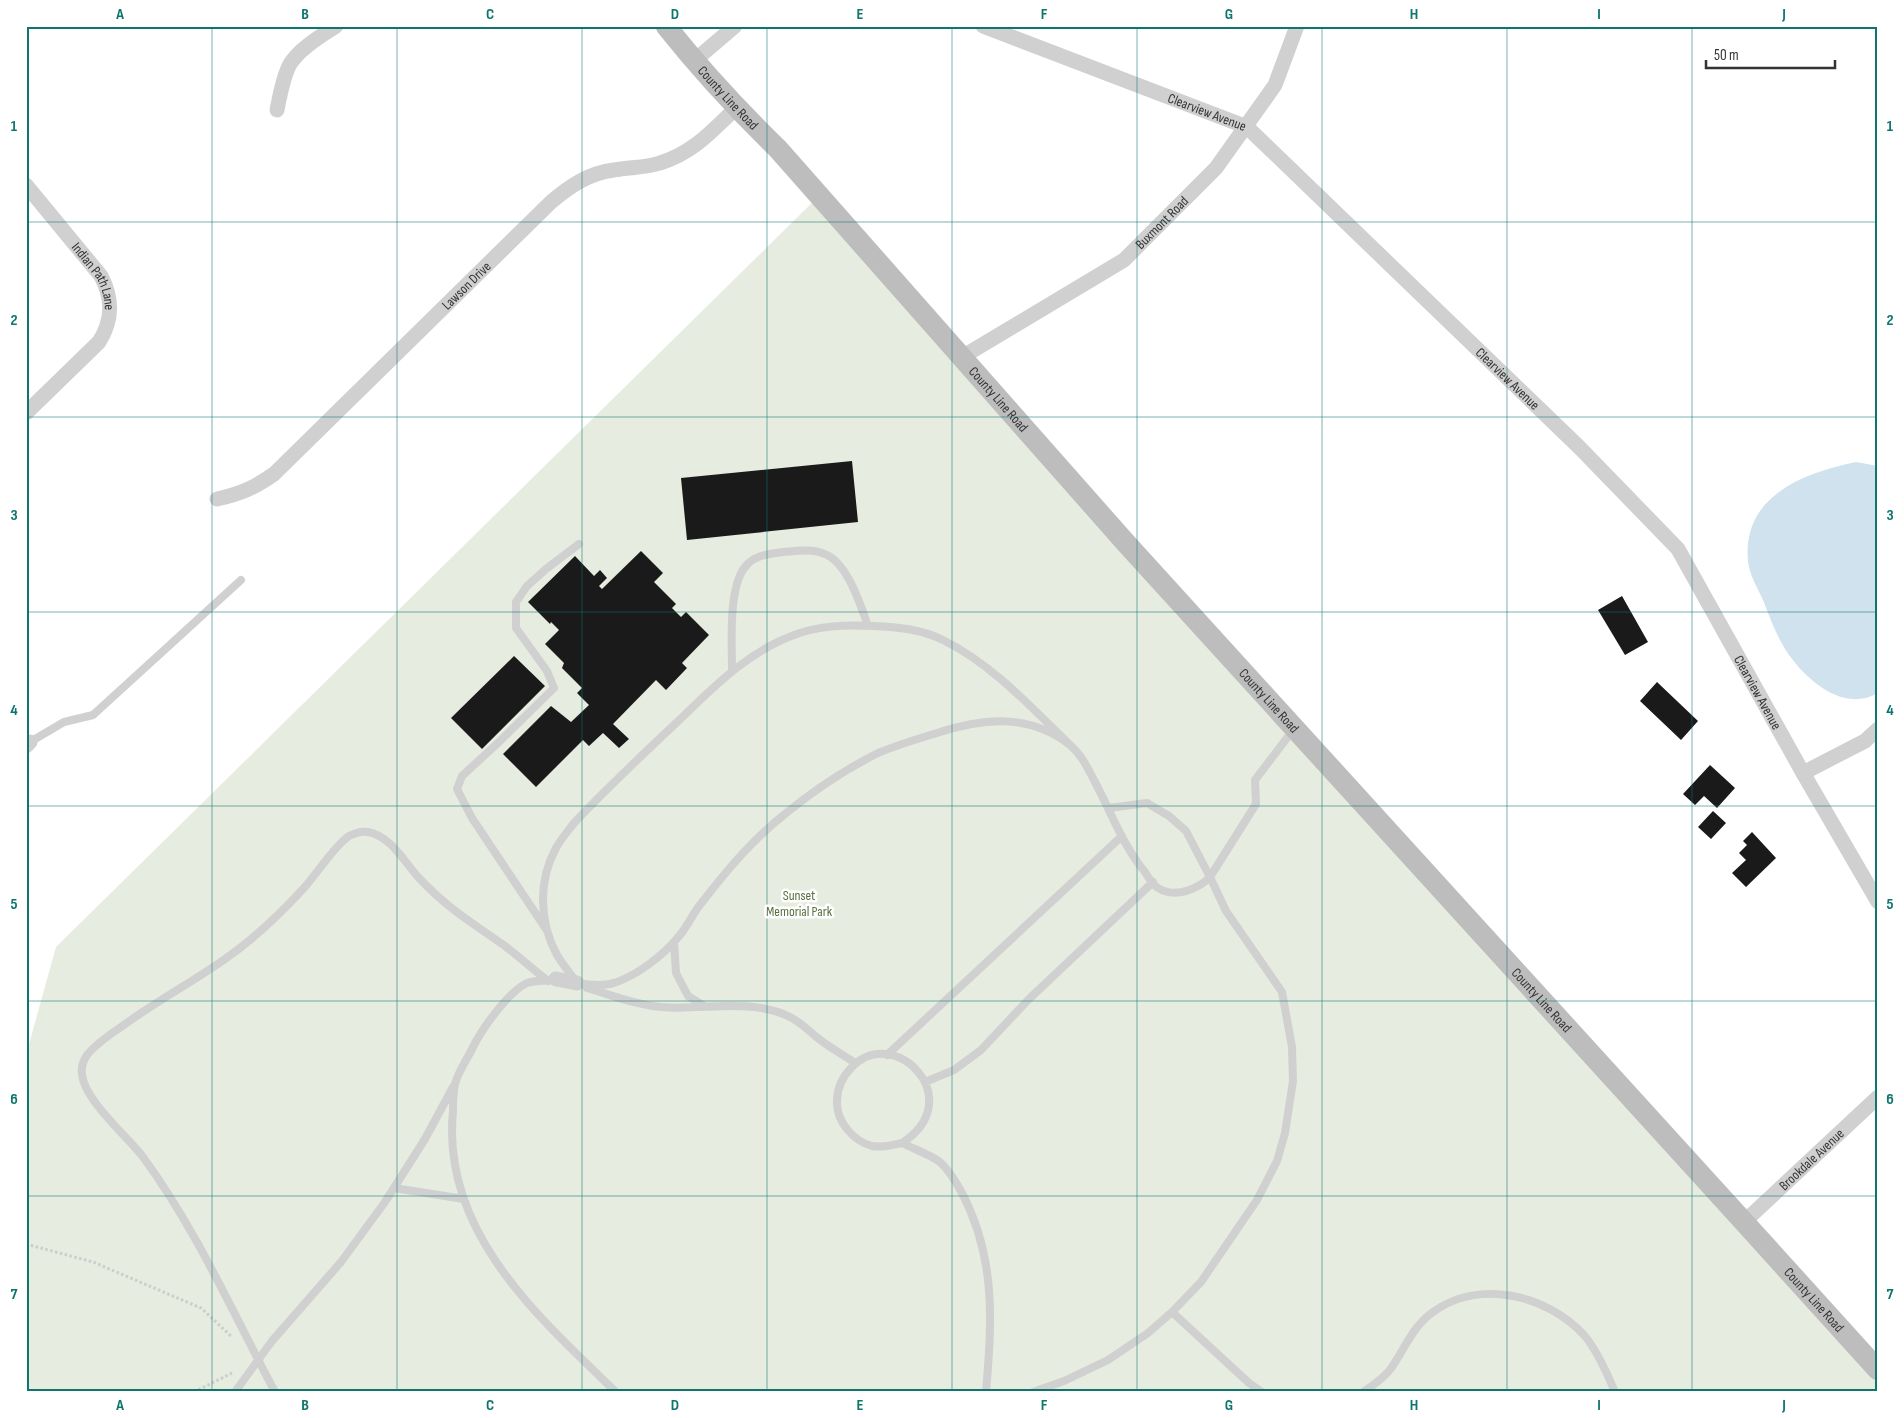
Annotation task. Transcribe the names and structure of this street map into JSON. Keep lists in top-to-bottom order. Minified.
{"streets":{"main road":["County Line Road"],"street":["Clearview Avenue","Buxmont Road","Indian Path Lane","Lawson Drive","Brookdale Avenue"]},"crossings":[["County Line Road","Buxmont Road"],["County Line Road","Lawson Drive"],["County Line Road","Brookdale Avenue"],["Clearview Avenue","Buxmont Road"]],"parks":["Sunset Memorial Park"],"scale_bar":"50 m","grid":{"columns":["A","B","C","D","E","F","G","H","I","J"],"rows":["1","2","3","4","5","6","7"]}}
